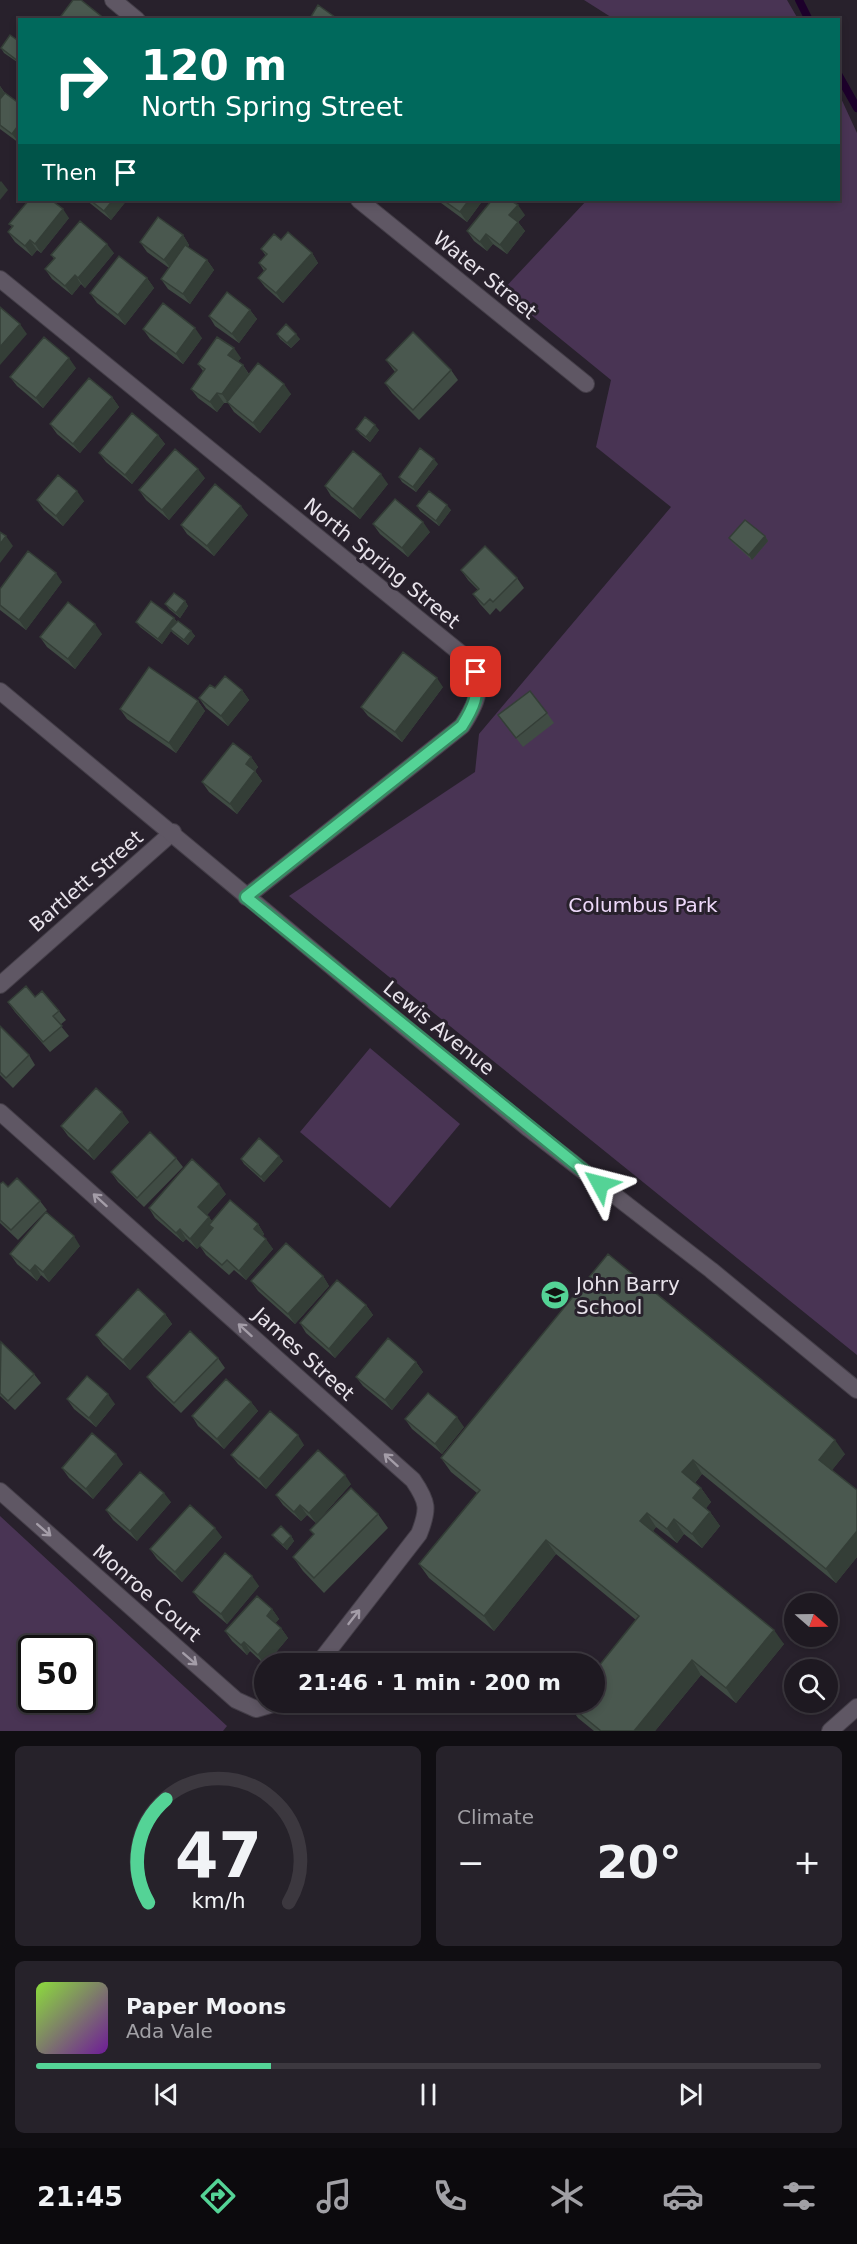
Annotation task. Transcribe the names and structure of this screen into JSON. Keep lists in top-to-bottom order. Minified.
{"streets":{"street":["Water Street","North Spring Street","Bartlett Street","Lewis Avenue","James Street","Monroe Court"]},"crossings":[["North Spring Street","Lewis Avenue"],["Bartlett Street","Lewis Avenue"]],"one_way":["James Street","Monroe Court"],"parks":["Columbus Park"],"places":{"school or university":["John Barry School"]},"north":"right","page":{"turn":["120 m","North Spring Street"],"then":"Then","limit":"50","trip":"21:46 · 1 min · 200 m","tile":"Climate","heat":["−","20°","+"],"song":["Paper Moons","Ada Vale"],"tabs":"21:45","gauge":["47","km/h"]}}
